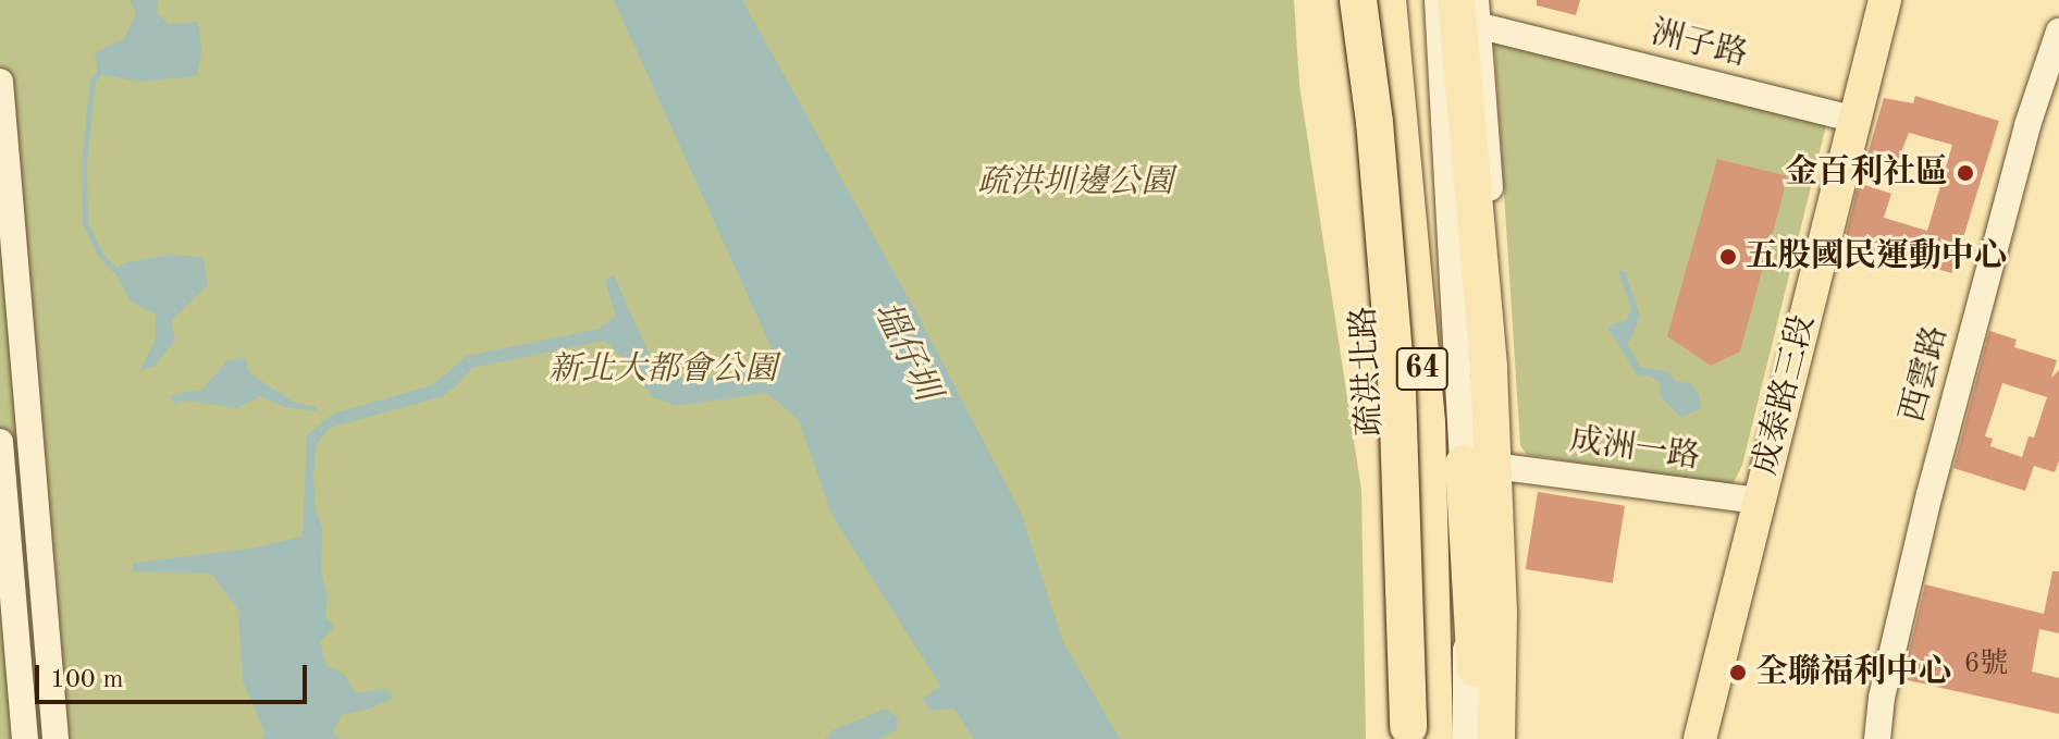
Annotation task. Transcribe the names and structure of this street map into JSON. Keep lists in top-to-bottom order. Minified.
{"streets":{"highway":["64"],"main road":["成泰路三段"],"street":["洲子路","疏洪北路","西雲路","成洲一路"]},"crossings":[["洲子路","成泰路三段"],["成泰路三段","成洲一路"]],"water":["塭仔圳"],"parks":["疏洪圳邊公園","新北大都會公園"],"places":["金百利社區","五股國民運動中心","全聯福利中心"],"house_numbers":["6號"],"scale_bar":"100 m"}
